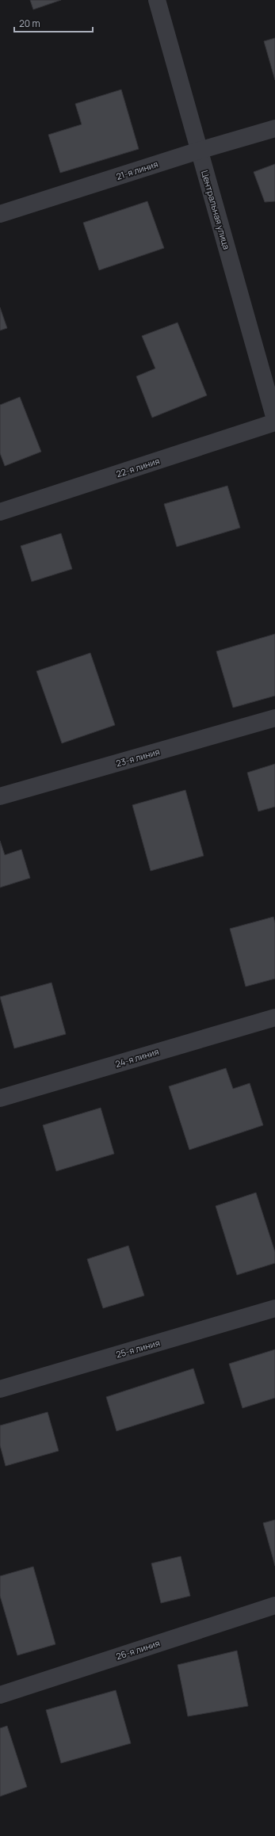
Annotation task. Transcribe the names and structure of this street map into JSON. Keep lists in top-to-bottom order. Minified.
{"streets":{"street":["21-я линия","Центральная улица","22-я линия","23-я линия","24-я линия","25-я линия","26-я линия"]},"crossings":[["21-я линия","Центральная улица"]],"scale_bar":"20 m"}
